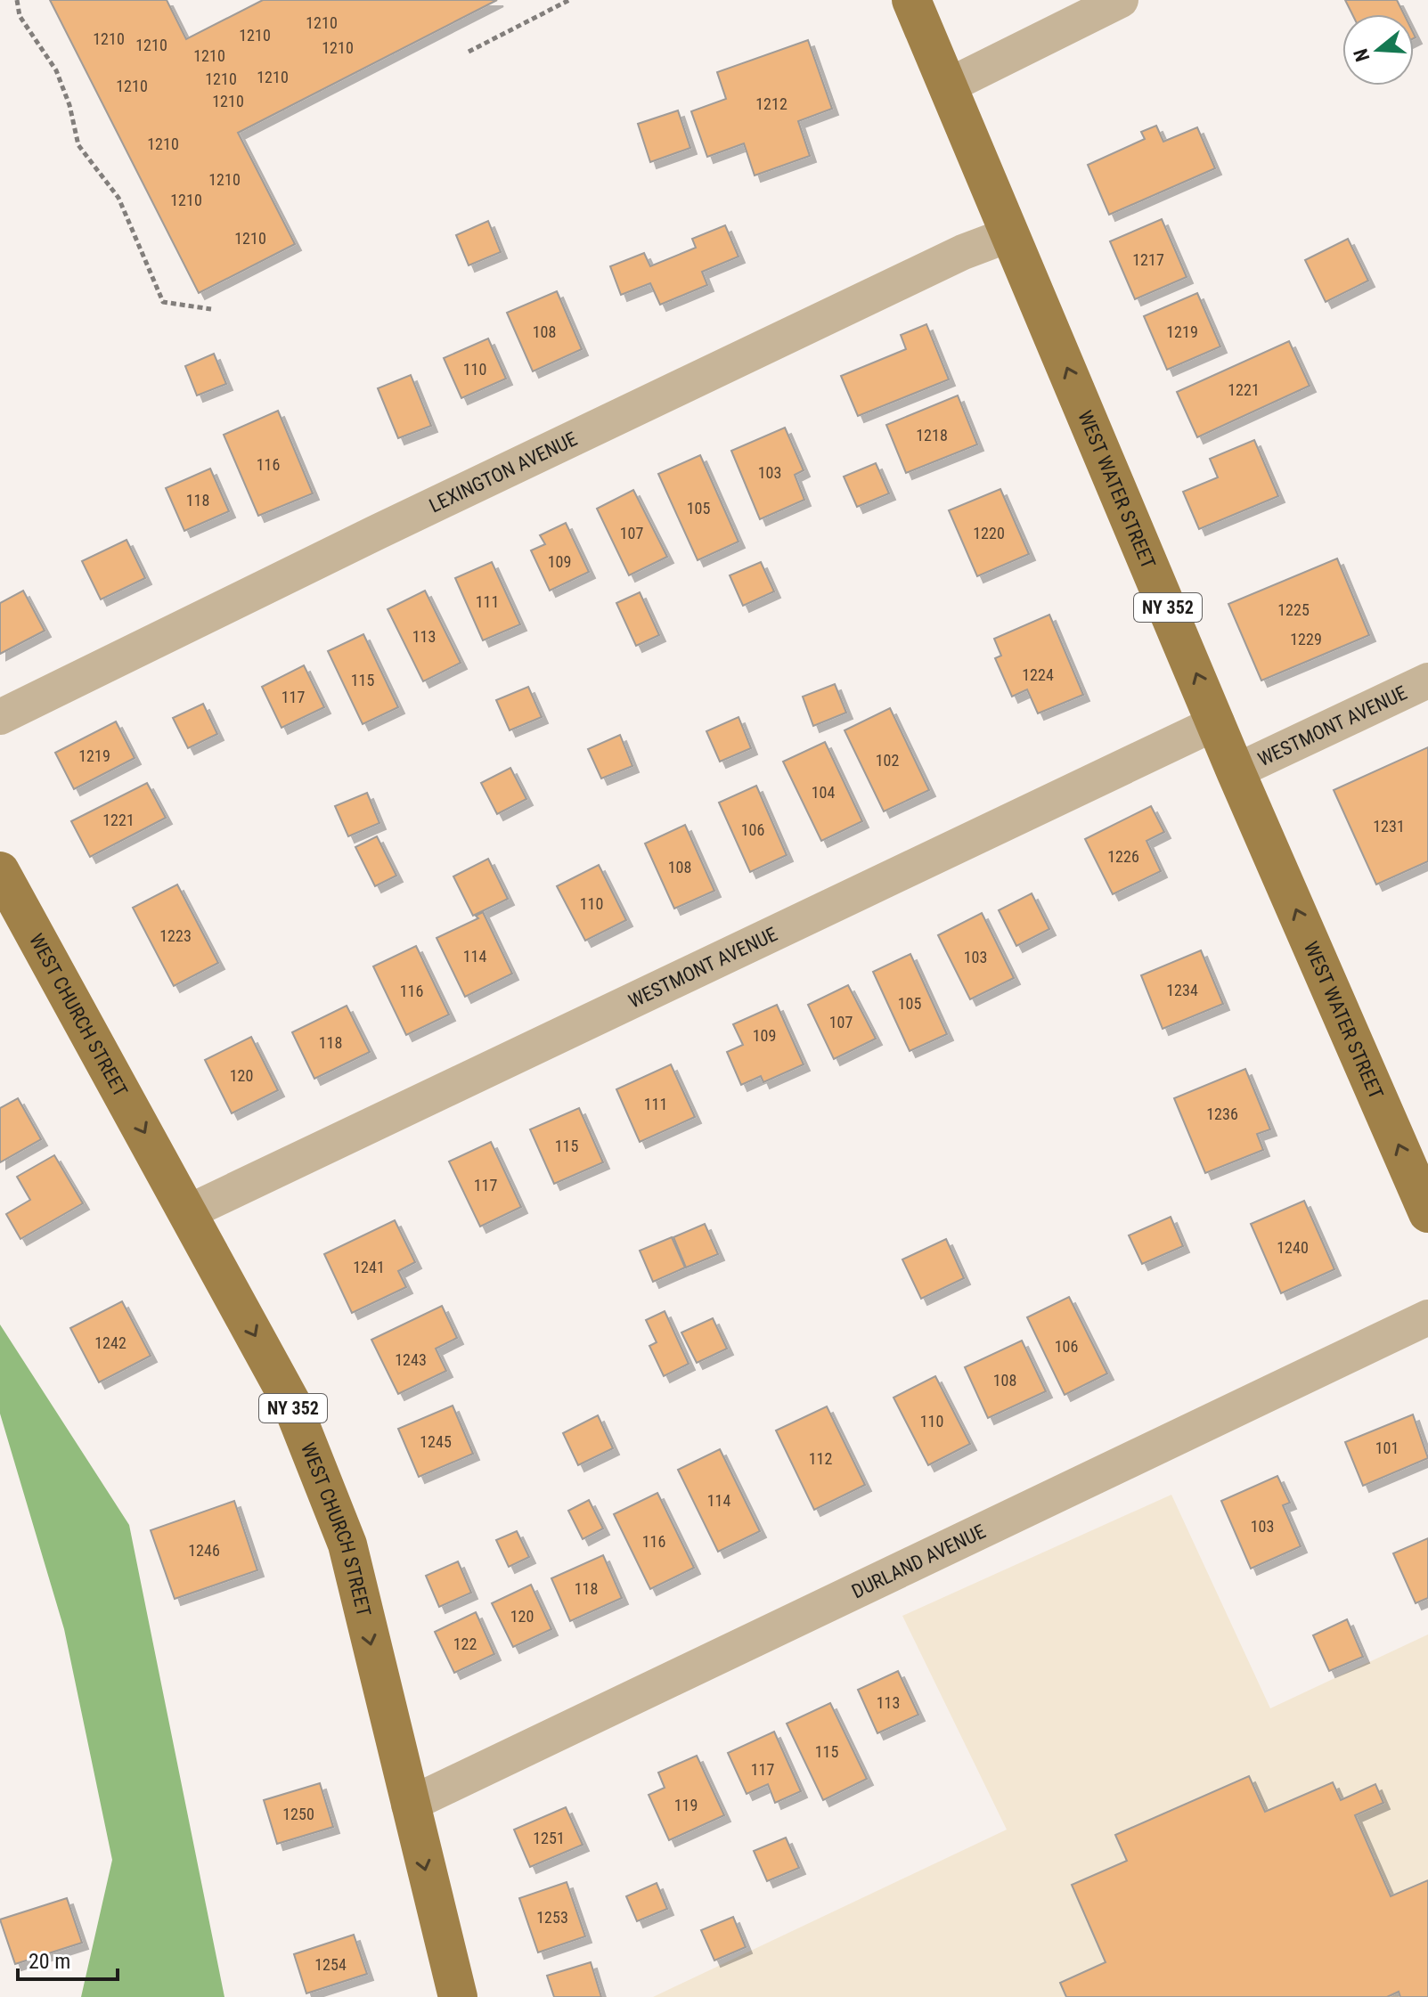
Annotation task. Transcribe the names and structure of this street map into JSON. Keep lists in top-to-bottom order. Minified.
{"streets":{"main road":["WEST WATER STREET","NY 352","WEST CHURCH STREET"],"street":["LEXINGTON AVENUE","WESTMONT AVENUE","DURLAND AVENUE"]},"crossings":[["LEXINGTON AVENUE","WEST WATER STREET"],["WEST WATER STREET","WESTMONT AVENUE"],["WESTMONT AVENUE","WEST CHURCH STREET"],["WEST CHURCH STREET","DURLAND AVENUE"]],"one_way":["WEST WATER STREET","WEST CHURCH STREET"],"house_numbers":["1210","1210","1210","1210","1210","1210","1210","1210","1210","1210","1212","1210","1210","1210","1210","1217","108","1219","110","1221","1218","116","103","118","105","107","1220","109","111","1225","113","1229","1224","115","117","1219","102","104","1221","1231","106","1226","108","110","1223","114","103","1234","116","105","107","109","118","120","111","1236","115","117","1240","1241","1242","106","1243","108","110","1245","101","112","114","103","116","1246","118","120","122","113","115","117","119","1250","1251","1253","1254"],"scale_bar":"20 m","north":"left"}
